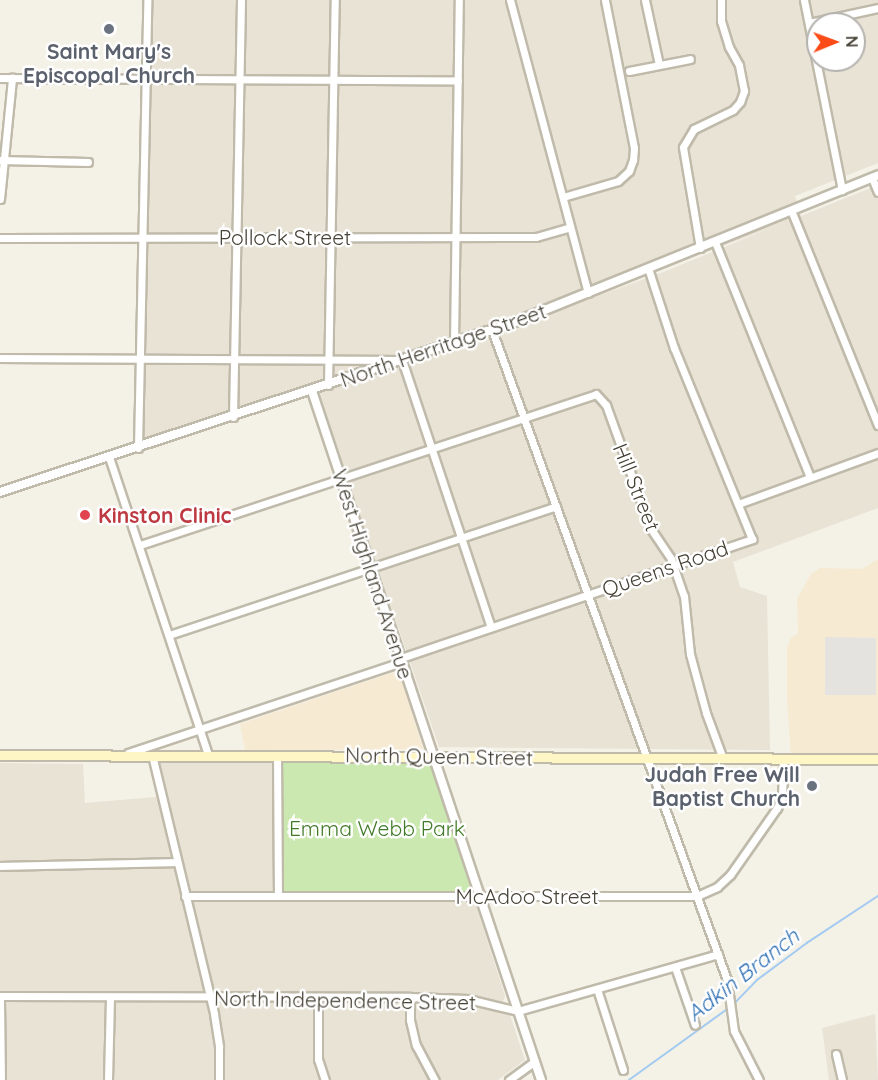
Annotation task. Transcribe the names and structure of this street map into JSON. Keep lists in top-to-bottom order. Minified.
{"streets":{"main road":["North Queen Street"],"street":["Pollock Street","North Herritage Street","Hill Street","Queens Road","West Highland Avenue","McAdoo Street","North Independence Street"]},"crossings":[["North Herritage Street","West Highland Avenue"],["Hill Street","Queens Road"],["Hill Street","North Queen Street"],["Queens Road","West Highland Avenue"],["Queens Road","North Queen Street"],["West Highland Avenue","North Queen Street"],["West Highland Avenue","McAdoo Street"],["West Highland Avenue","North Independence Street"],["North Queen Street","McAdoo Street"]],"water":["Adkin Branch"],"parks":["Emma Webb Park"],"places":["Saint Mary's Episcopal Church","Kinston Clinic","Judah Free Will Baptist Church"],"north":"right"}
